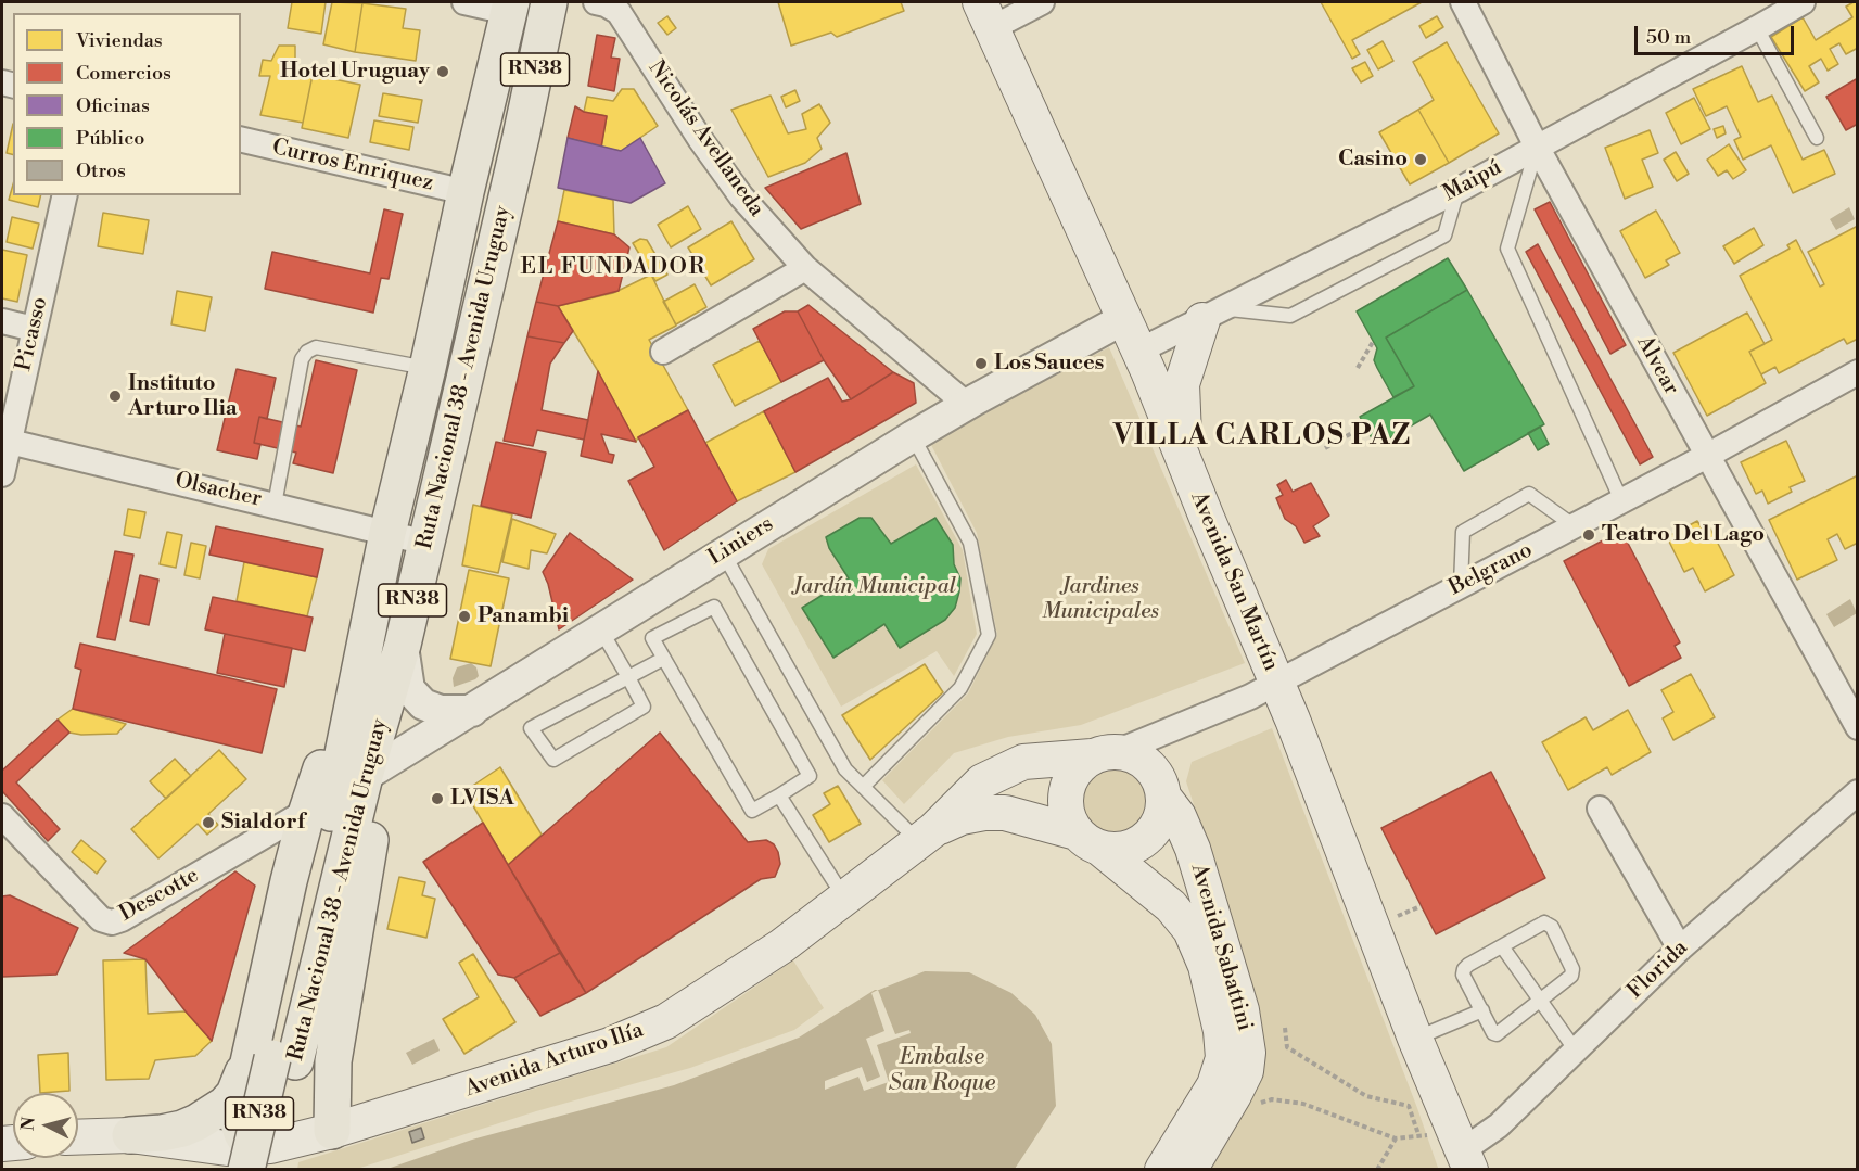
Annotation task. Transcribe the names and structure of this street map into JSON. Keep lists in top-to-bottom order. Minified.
{"streets":{"main road":["RN38","Ruta Nacional 38 - Avenida Uruguay","Avenida San Martín","Avenida Sabattini","Avenida Arturo Ilía"],"street":["Nicolás Avellaneda","Curros Enriquez","Maipú","Picasso","Alvear","Olsacher","Liniers","Belgrano","Descotte","Florida"]},"crossings":[["Nicolás Avellaneda","Liniers"],["Curros Enriquez","Ruta Nacional 38 - Avenida Uruguay"],["Maipú","Alvear"],["Maipú","Avenida San Martín"],["Picasso","Olsacher"],["Alvear","Belgrano"],["Ruta Nacional 38 - Avenida Uruguay","Olsacher"],["Ruta Nacional 38 - Avenida Uruguay","Liniers"],["Ruta Nacional 38 - Avenida Uruguay","Avenida Arturo Ilía"],["Liniers","Avenida San Martín"],["Belgrano","Avenida San Martín"],["Belgrano","Avenida Sabattini"],["Avenida San Martín","Florida"],["Avenida Sabattini","Avenida Arturo Ilía"]],"districts":["EL FUNDADOR","VILLA CARLOS PAZ"],"water":["Embalse San Roque"],"parks":["Jardín Municipal","Jardines Municipales"],"places":["Hotel Uruguay","Casino","Los Sauces","Instituto Arturo Ilia","Teatro Del Lago","Panambi","LVISA","Sialdorf"],"legend":["Viviendas","Comercios","Oficinas","Público","Otros"],"scale_bar":"50 m","north":"left"}
